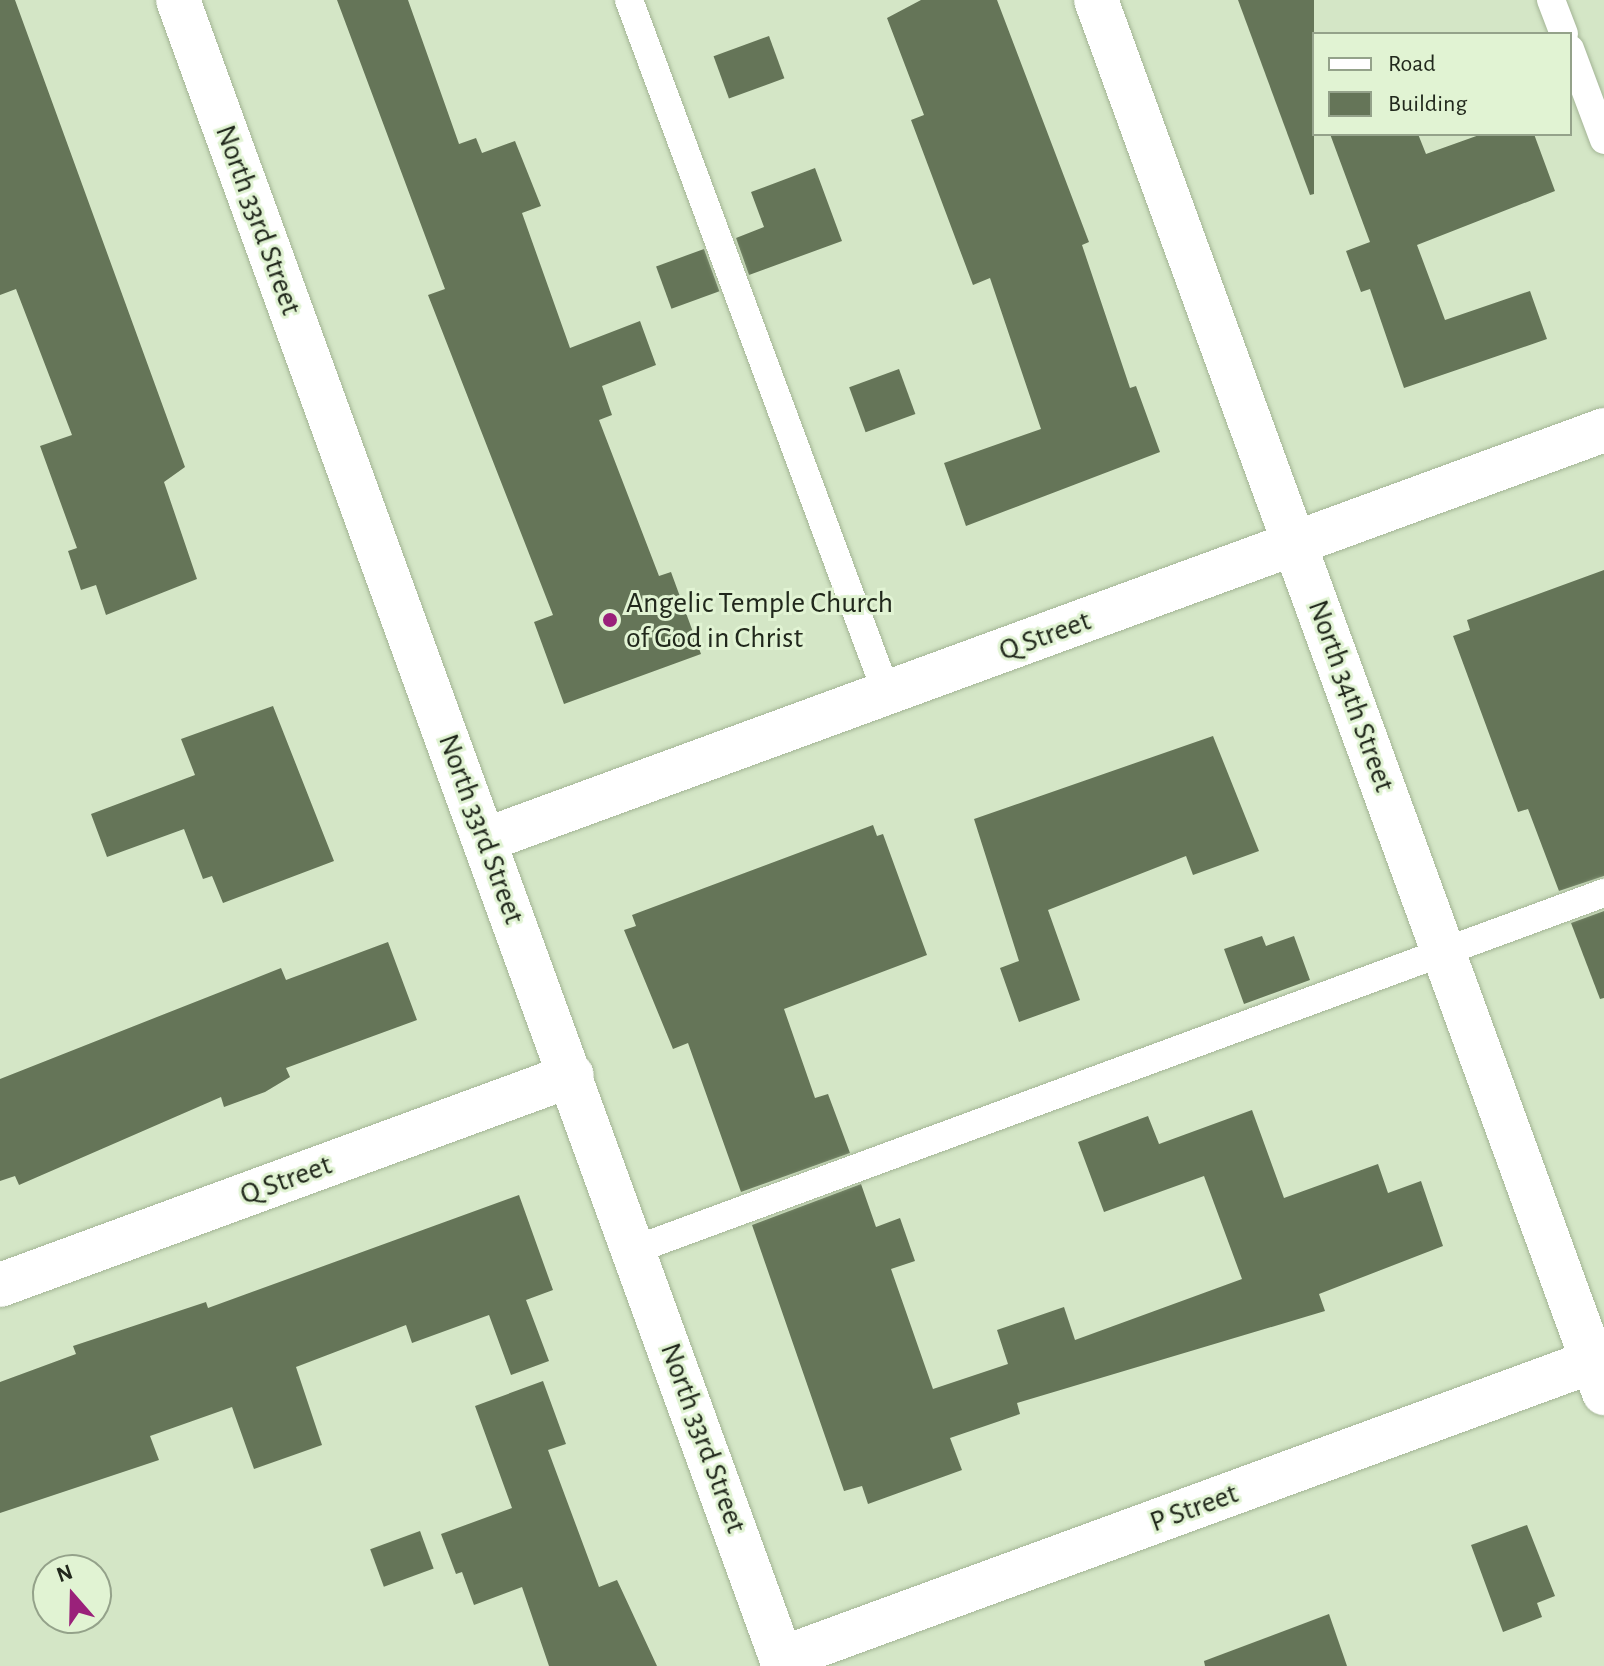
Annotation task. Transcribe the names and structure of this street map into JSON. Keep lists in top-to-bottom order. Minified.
{"streets":{"street":["North 33rd Street","Q Street","North 34th Street","P Street"]},"crossings":[["North 33rd Street","Q Street"],["North 33rd Street","P Street"],["Q Street","North 34th Street"],["North 34th Street","P Street"]],"places":["Angelic Temple Church of God in Christ"],"legend":["Road","Building"],"north":"top"}
